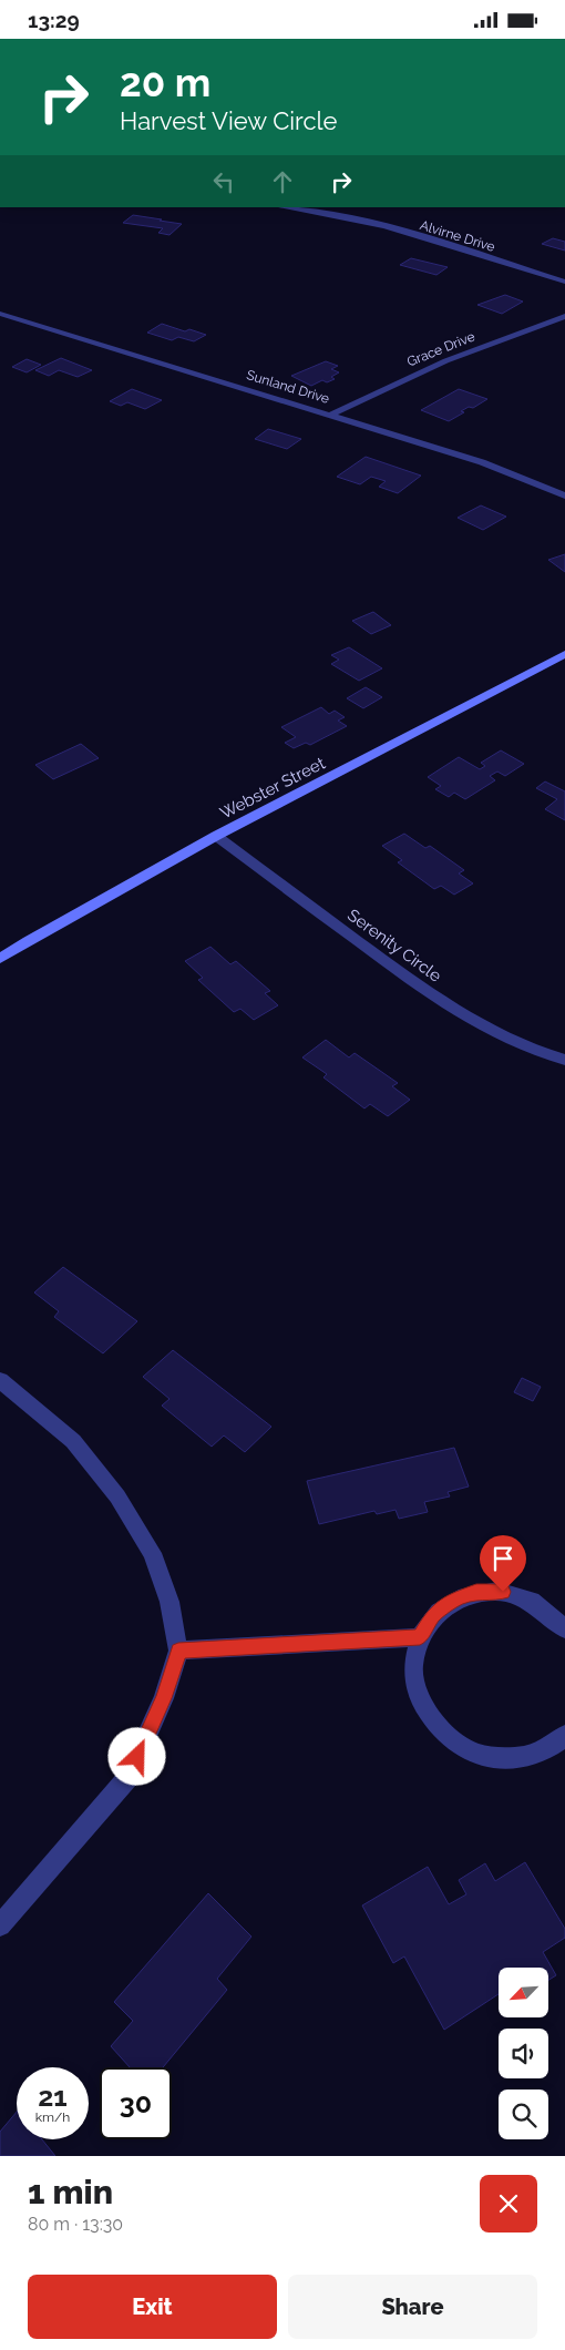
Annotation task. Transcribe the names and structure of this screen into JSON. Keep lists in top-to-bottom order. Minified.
{"streets":{"main road":["Webster Street"],"street":["Alvirne Drive","Grace Drive","Sunland Drive","Serenity Circle"]},"crossings":[["Grace Drive","Sunland Drive"],["Webster Street","Serenity Circle"]],"north":"bottom left","page":{"status":"13:29","turn":["20 m","Harvest View Circle"],"speed":"21 km/h","limit":"30","heading":["1 min","80 m · 13:30"],"buttons":["Exit","Share"]}}
